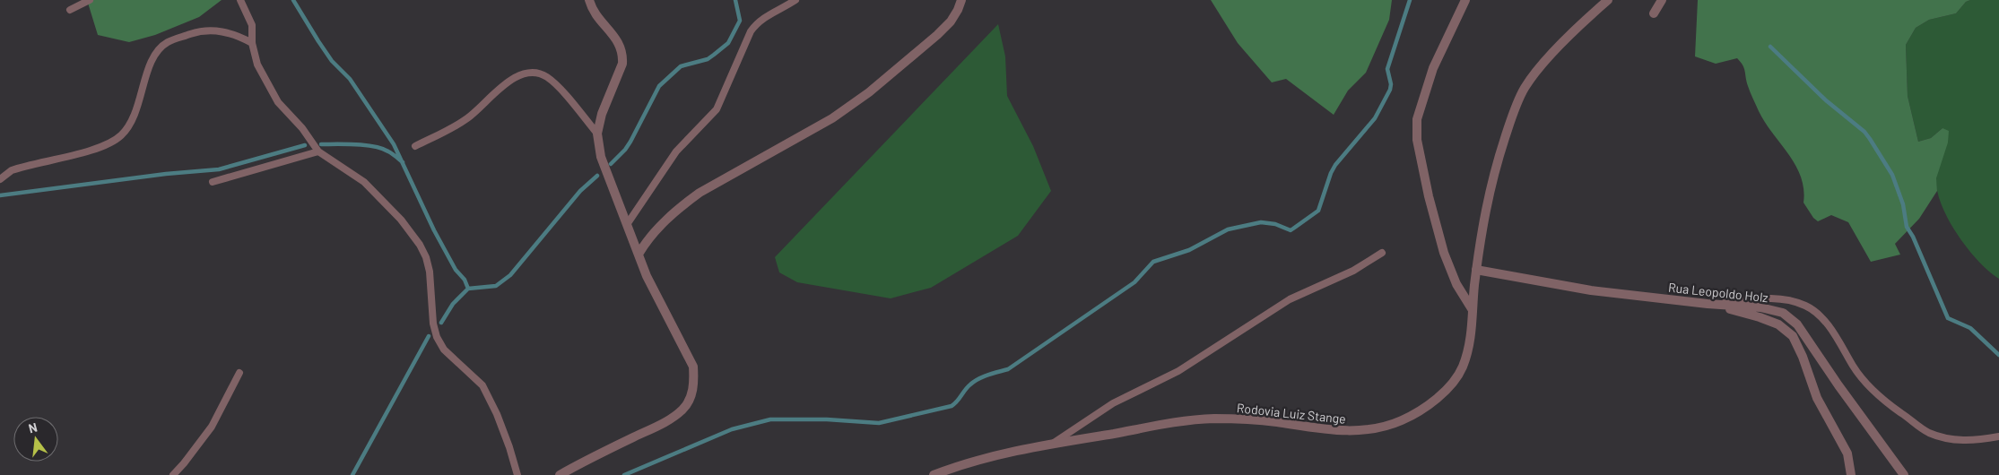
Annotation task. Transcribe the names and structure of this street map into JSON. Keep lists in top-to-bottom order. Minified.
{"streets":{"street":["Rua Leopoldo Holz","Rodovia Luiz Stange"]},"crossings":[["Rua Leopoldo Holz","Rodovia Luiz Stange"]],"north":"top"}
